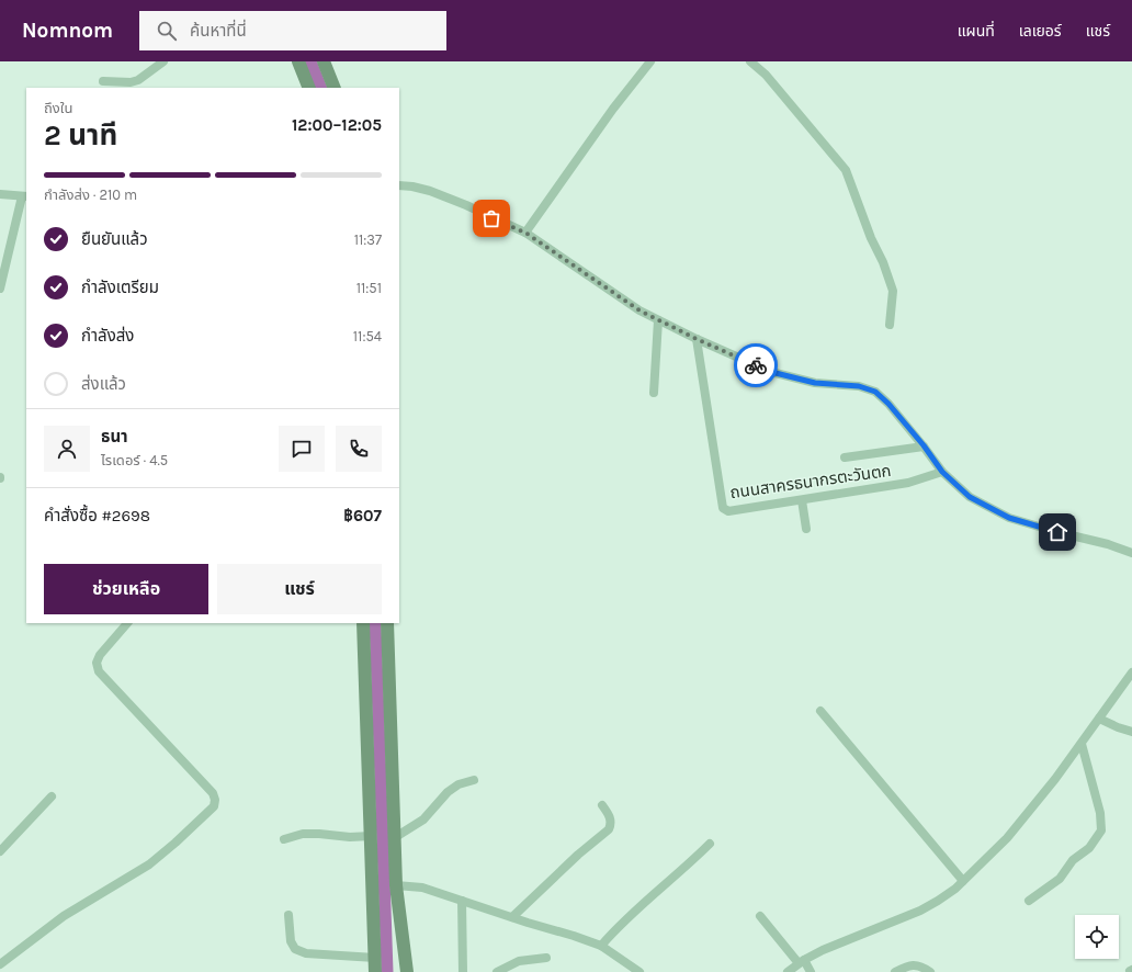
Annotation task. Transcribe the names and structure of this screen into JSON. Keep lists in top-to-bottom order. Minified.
{"streets":{"street":["ถนนสาครธนากรตะวันตก"]},"page":{"header":"Nomnom","search":"ค้นหาที่นี่","nav":["แผนที่","เลเยอร์","แชร์"],"heading":["2 นาที","ถึงใน","12:00–12:05"],"panel":["ธนา","ไรเดอร์ · 4.5","คำสั่งซื้อ #2698","฿607"],"bar":"กำลังส่ง · 210 m","list":[["ยืนยันแล้ว","11:37"],["กำลังเตรียม","11:51"],["กำลังส่ง","11:54"],"ส่งแล้ว"],"buttons":["ช่วยเหลือ","แชร์"]}}
